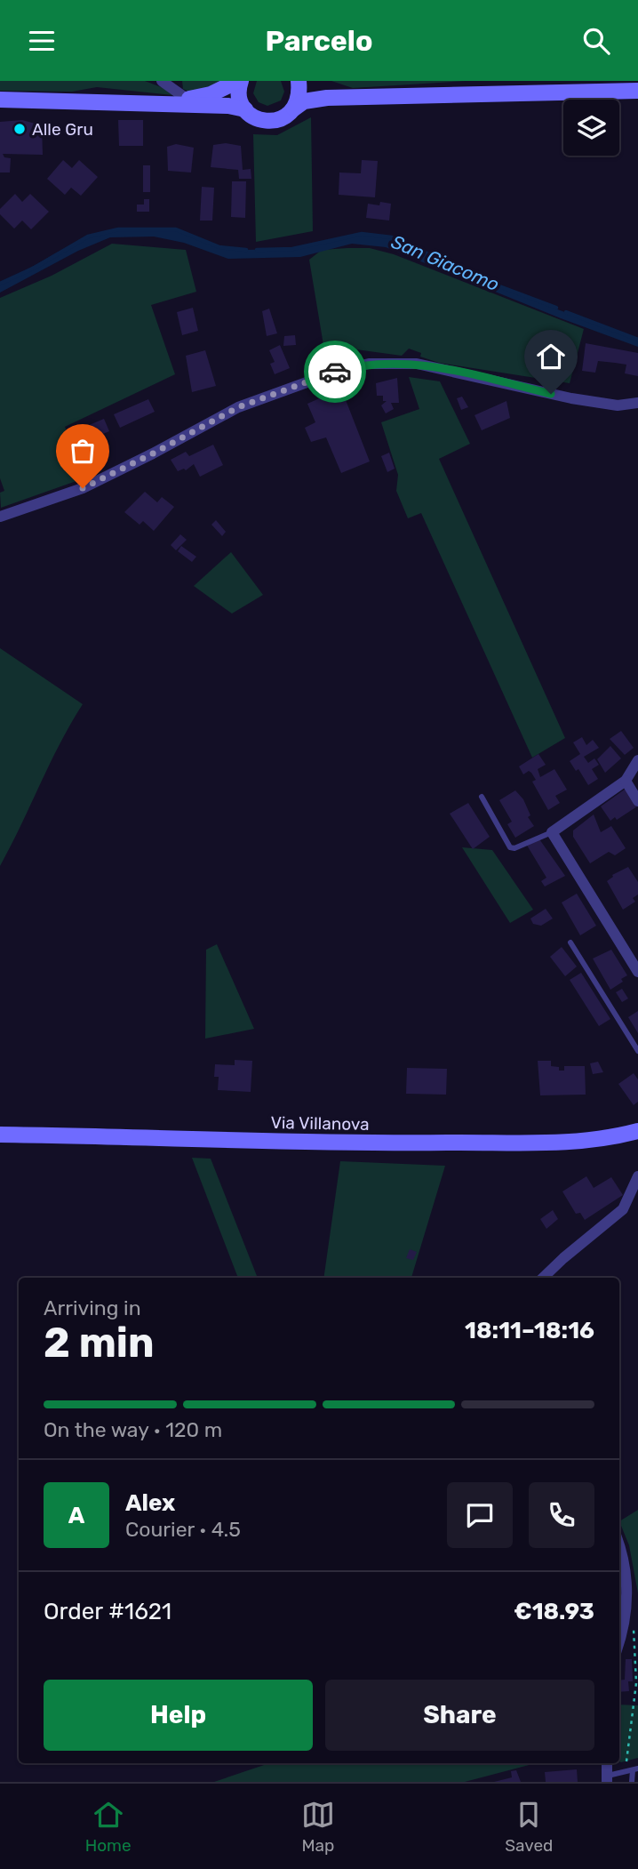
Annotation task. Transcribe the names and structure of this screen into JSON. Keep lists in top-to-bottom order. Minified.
{"streets":{"street":["Via Villanova"]},"water":["San Giacomo"],"places":["Alle Gru"],"page":{"header":"Parcelo","heading":["2 min","Arriving in","18:11–18:16"],"panel":["Alex","Courier · 4.5","Order #1621","€18.93"],"bar":"On the way · 120 m","round":"A","buttons":["Help","Share"],"tabs":["Home","Map","Saved"]}}
